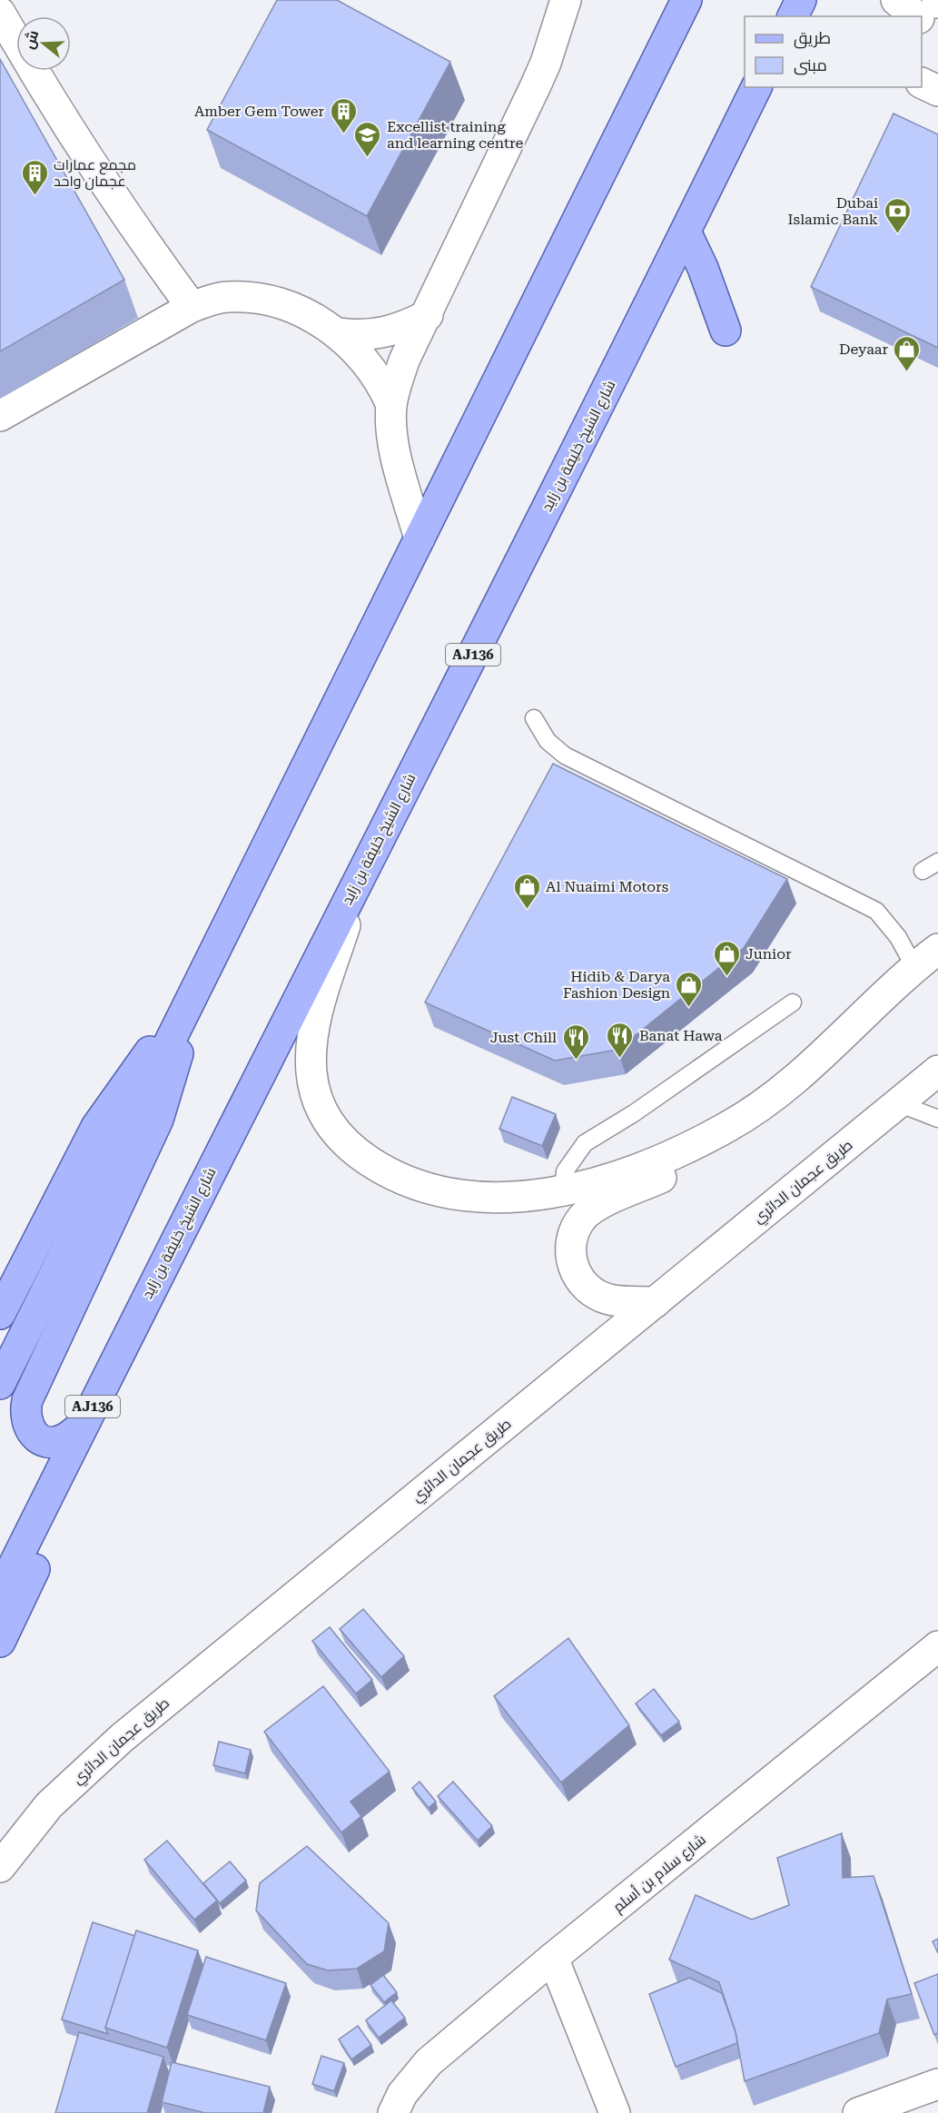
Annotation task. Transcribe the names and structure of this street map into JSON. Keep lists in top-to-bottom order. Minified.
{"streets":{"main road":["شارع الشيخ خليفة بن زايد","AJ136","طريق عجمان الدائري","شارع سلام بن أسلم"]},"places":{"building":["Amber Gem Tower","مجمع عمارات عجمان واحد"],"school or university":["Excellist training and learning centre"],"bank":["Dubai Islamic Bank"],"shop":["Deyaar","Al Nuaimi Motors","Junior","Hidib & Darya Fashion Design"],"restaurant":["Banat Hawa","Just Chill"]},"legend":["طريق","مبنى"],"north":"left"}
